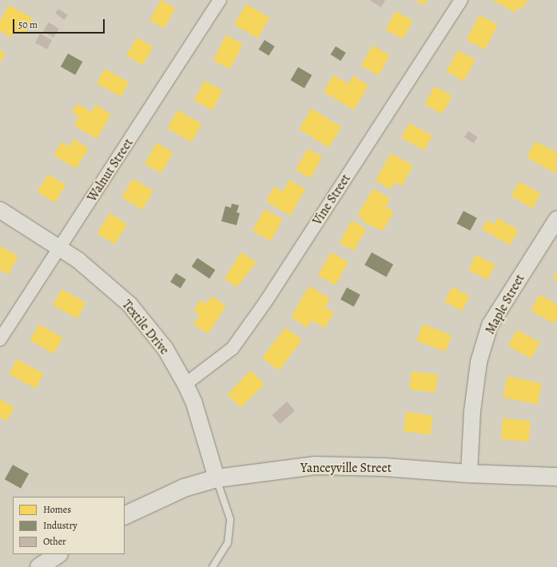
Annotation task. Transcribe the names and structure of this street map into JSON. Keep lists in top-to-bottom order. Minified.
{"streets":{"main road":["Yanceyville Street"],"street":["Walnut Street","Vine Street","Maple Street","Textile Drive"]},"crossings":[["Walnut Street","Textile Drive"],["Vine Street","Textile Drive"],["Maple Street","Yanceyville Street"],["Textile Drive","Yanceyville Street"]],"legend":["Homes","Industry","Other"],"scale_bar":"50 m"}
